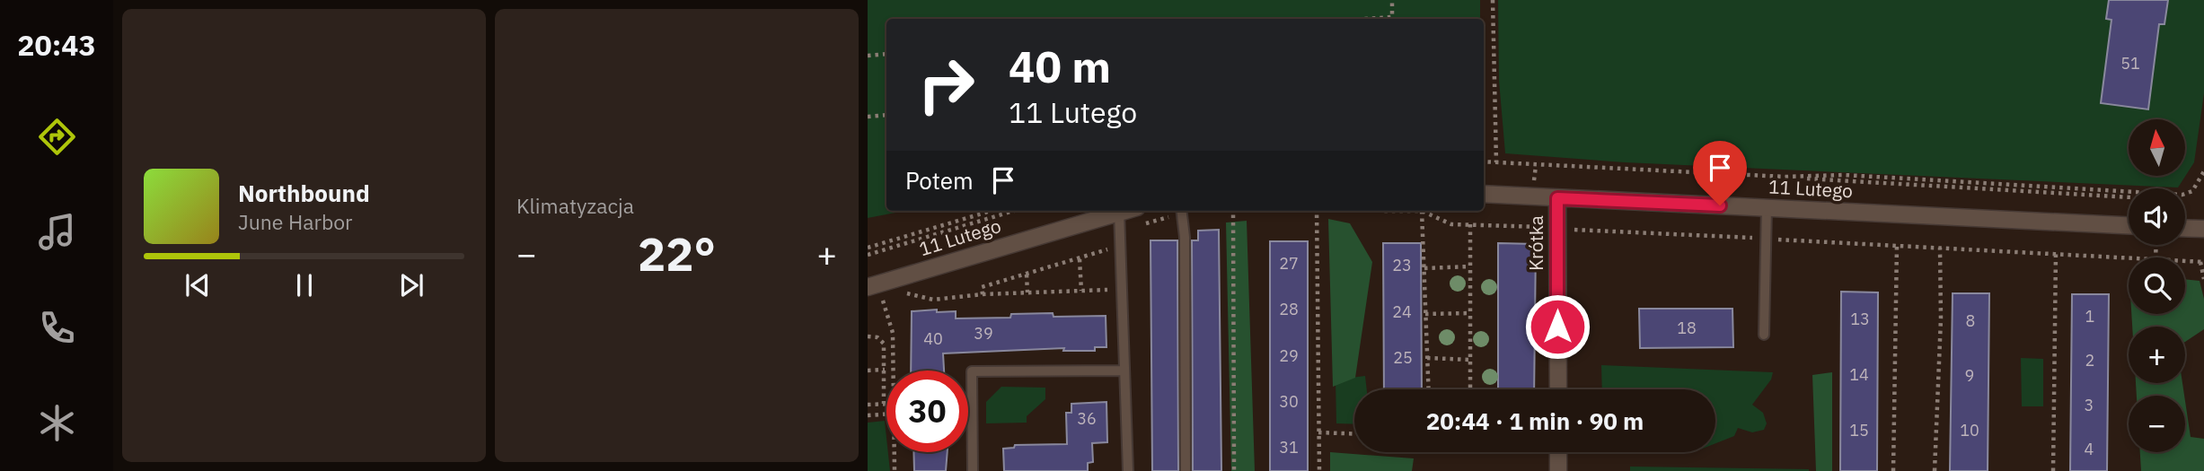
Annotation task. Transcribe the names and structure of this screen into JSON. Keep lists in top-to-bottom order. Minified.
{"streets":{"street":["11 Lutego","Krótka"]},"crossings":[["11 Lutego","Krótka"]],"house_numbers":["51","27","23","28","24","1","13","8","18","39","40","29","25","2","14","9","30","3","36","15","10","31","4"],"north":"top","page":{"tabs":"20:43","tile":"Klimatyzacja","turn":["40 m","11 Lutego"],"map_buttons":["+","−"],"then":"Potem","song":["Northbound","June Harbor"],"heat":["−","22°","+"],"limit":"30","trip":"20:44 · 1 min · 90 m"}}
